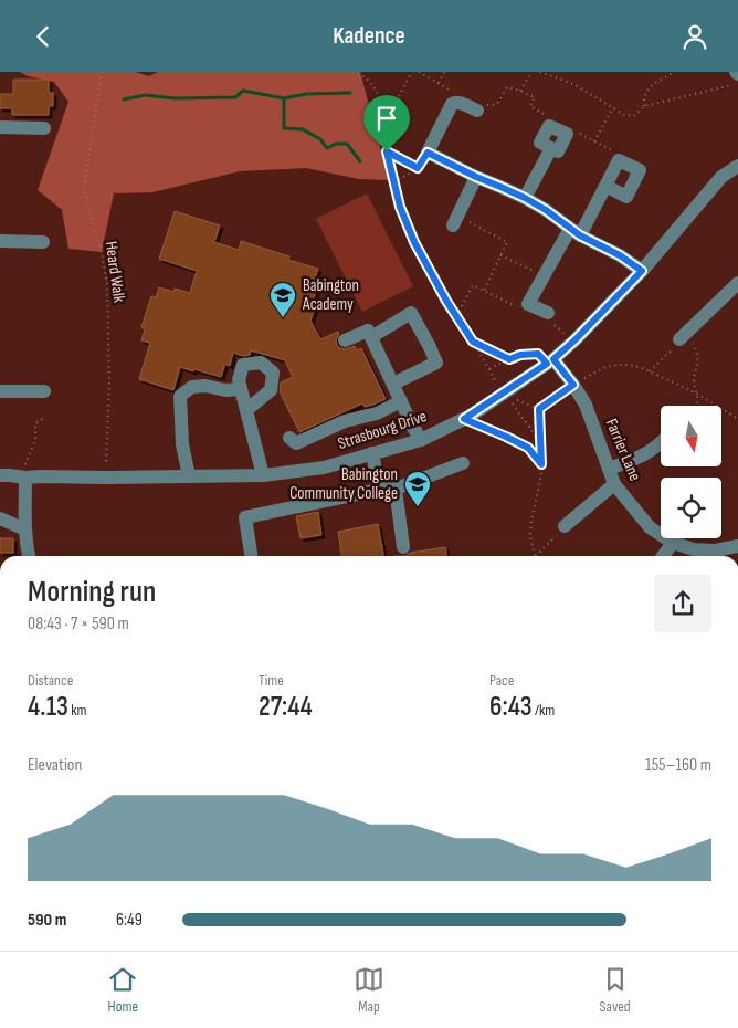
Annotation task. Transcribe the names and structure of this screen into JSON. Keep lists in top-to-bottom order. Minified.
{"streets":{"street":["Strasbourg Drive","Farrier Lane"],"path":["Heard Walk"]},"crossings":[["Heard Walk","Strasbourg Drive"],["Strasbourg Drive","Farrier Lane"]],"places":{"school or university":["Babington Academy","Babington Community College"]},"north":"bottom","page":{"header":"Kadence","heading":["Morning run","08:43 · 7 × 590 m"],"stats":[["Distance","4.13 km"],["Time","27:44"],["Pace","6:43 /km"]],"chart":["Elevation","155–160 m"],"list":[{"name":"590 m","note":"6:49"}],"tabs":["Home","Map","Saved"]}}
